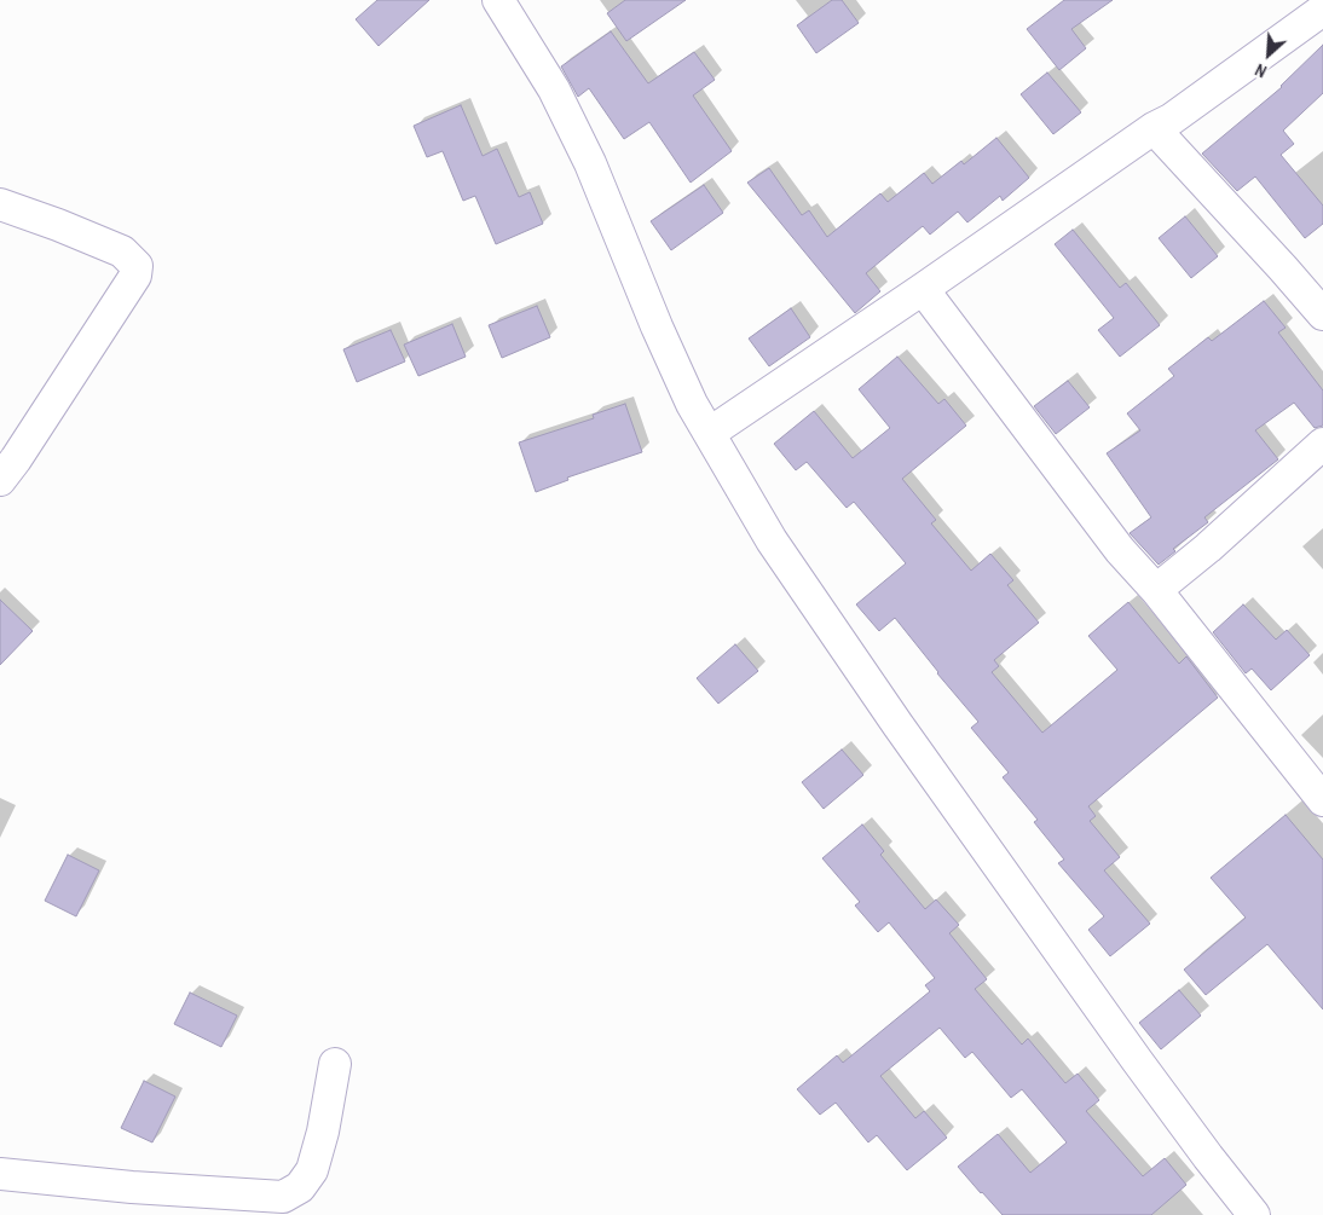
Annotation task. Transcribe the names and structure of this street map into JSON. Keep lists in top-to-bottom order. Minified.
{"north":"bottom left"}
